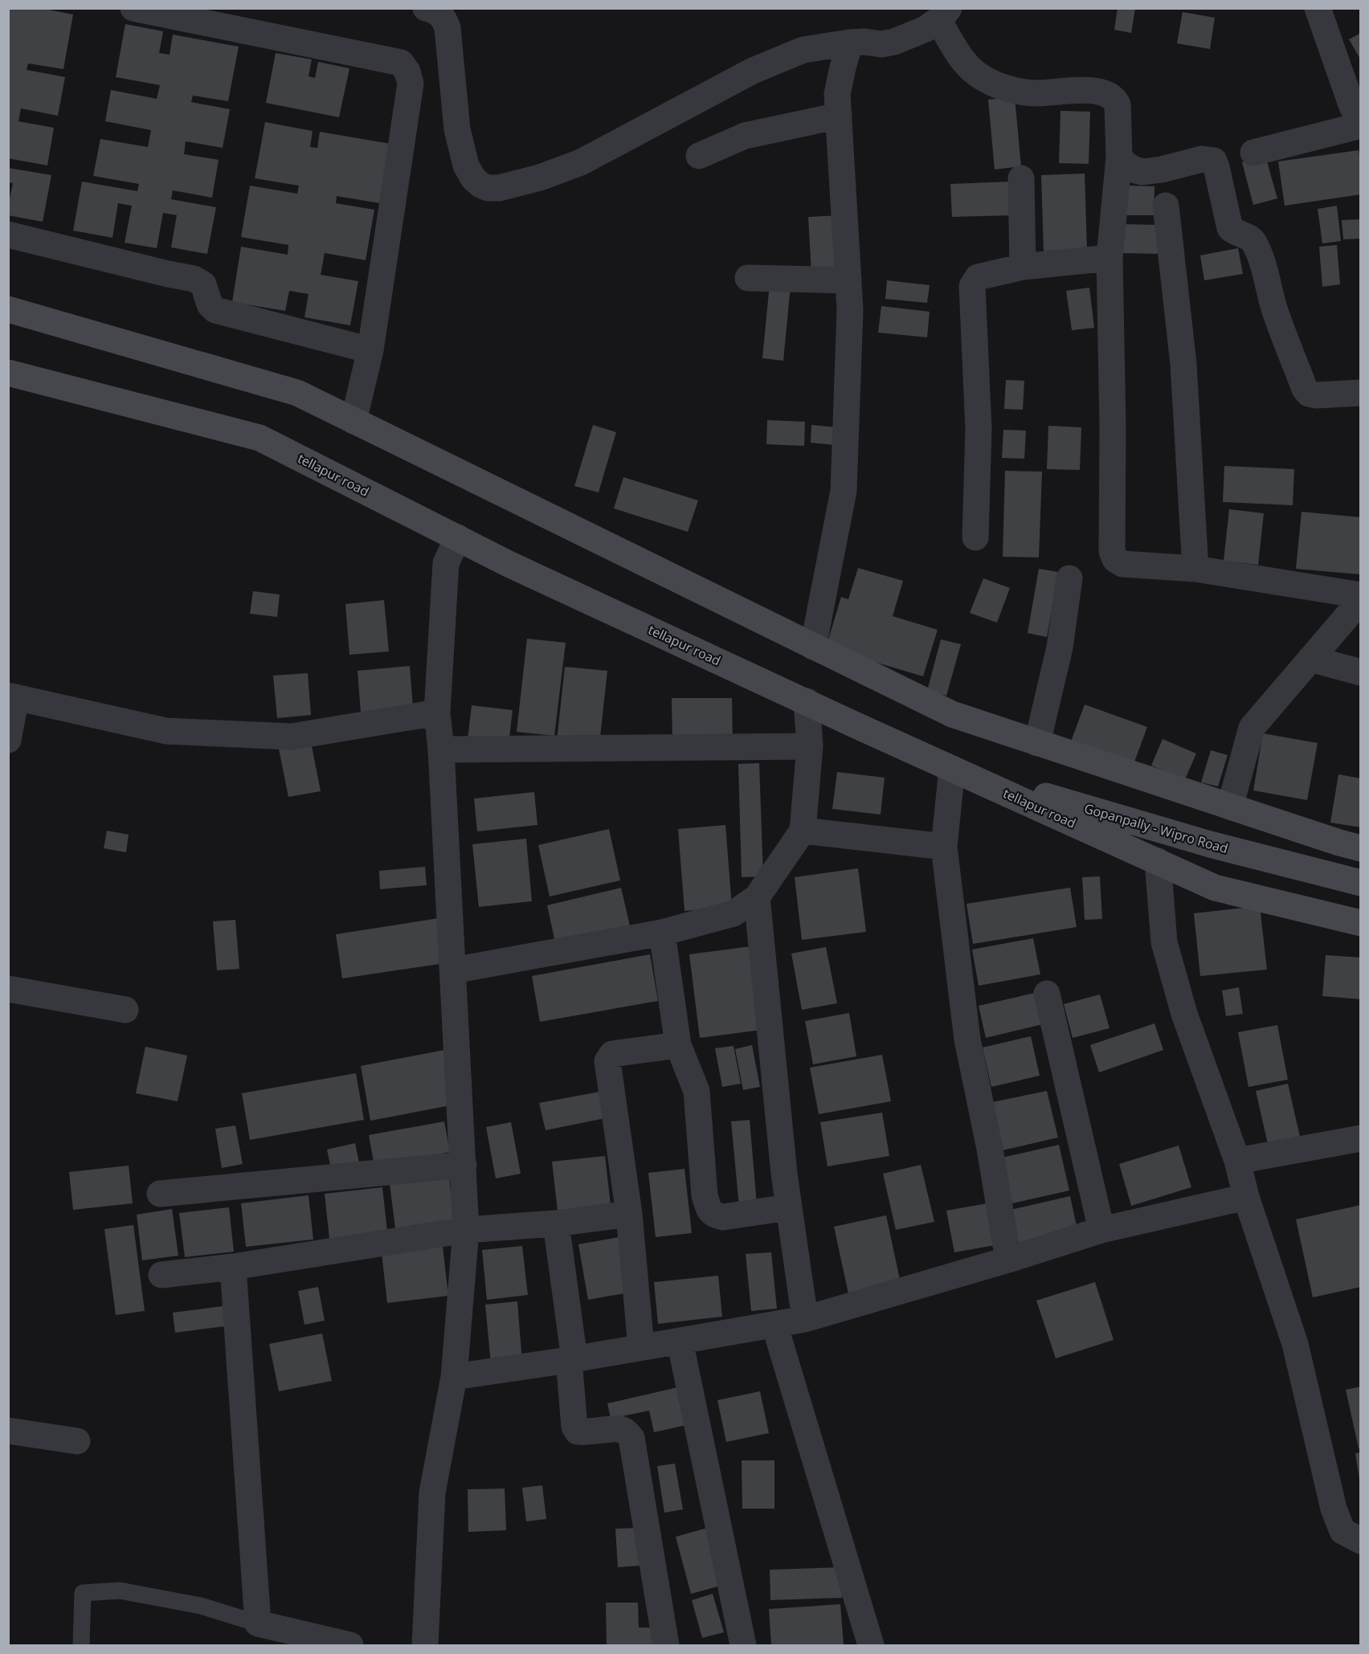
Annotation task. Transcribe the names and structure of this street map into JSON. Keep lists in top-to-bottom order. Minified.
{"streets":{"street":["tellapur road","Gopanpally - Wipro Road"]},"crossings":[["tellapur road","Gopanpally - Wipro Road"]]}
